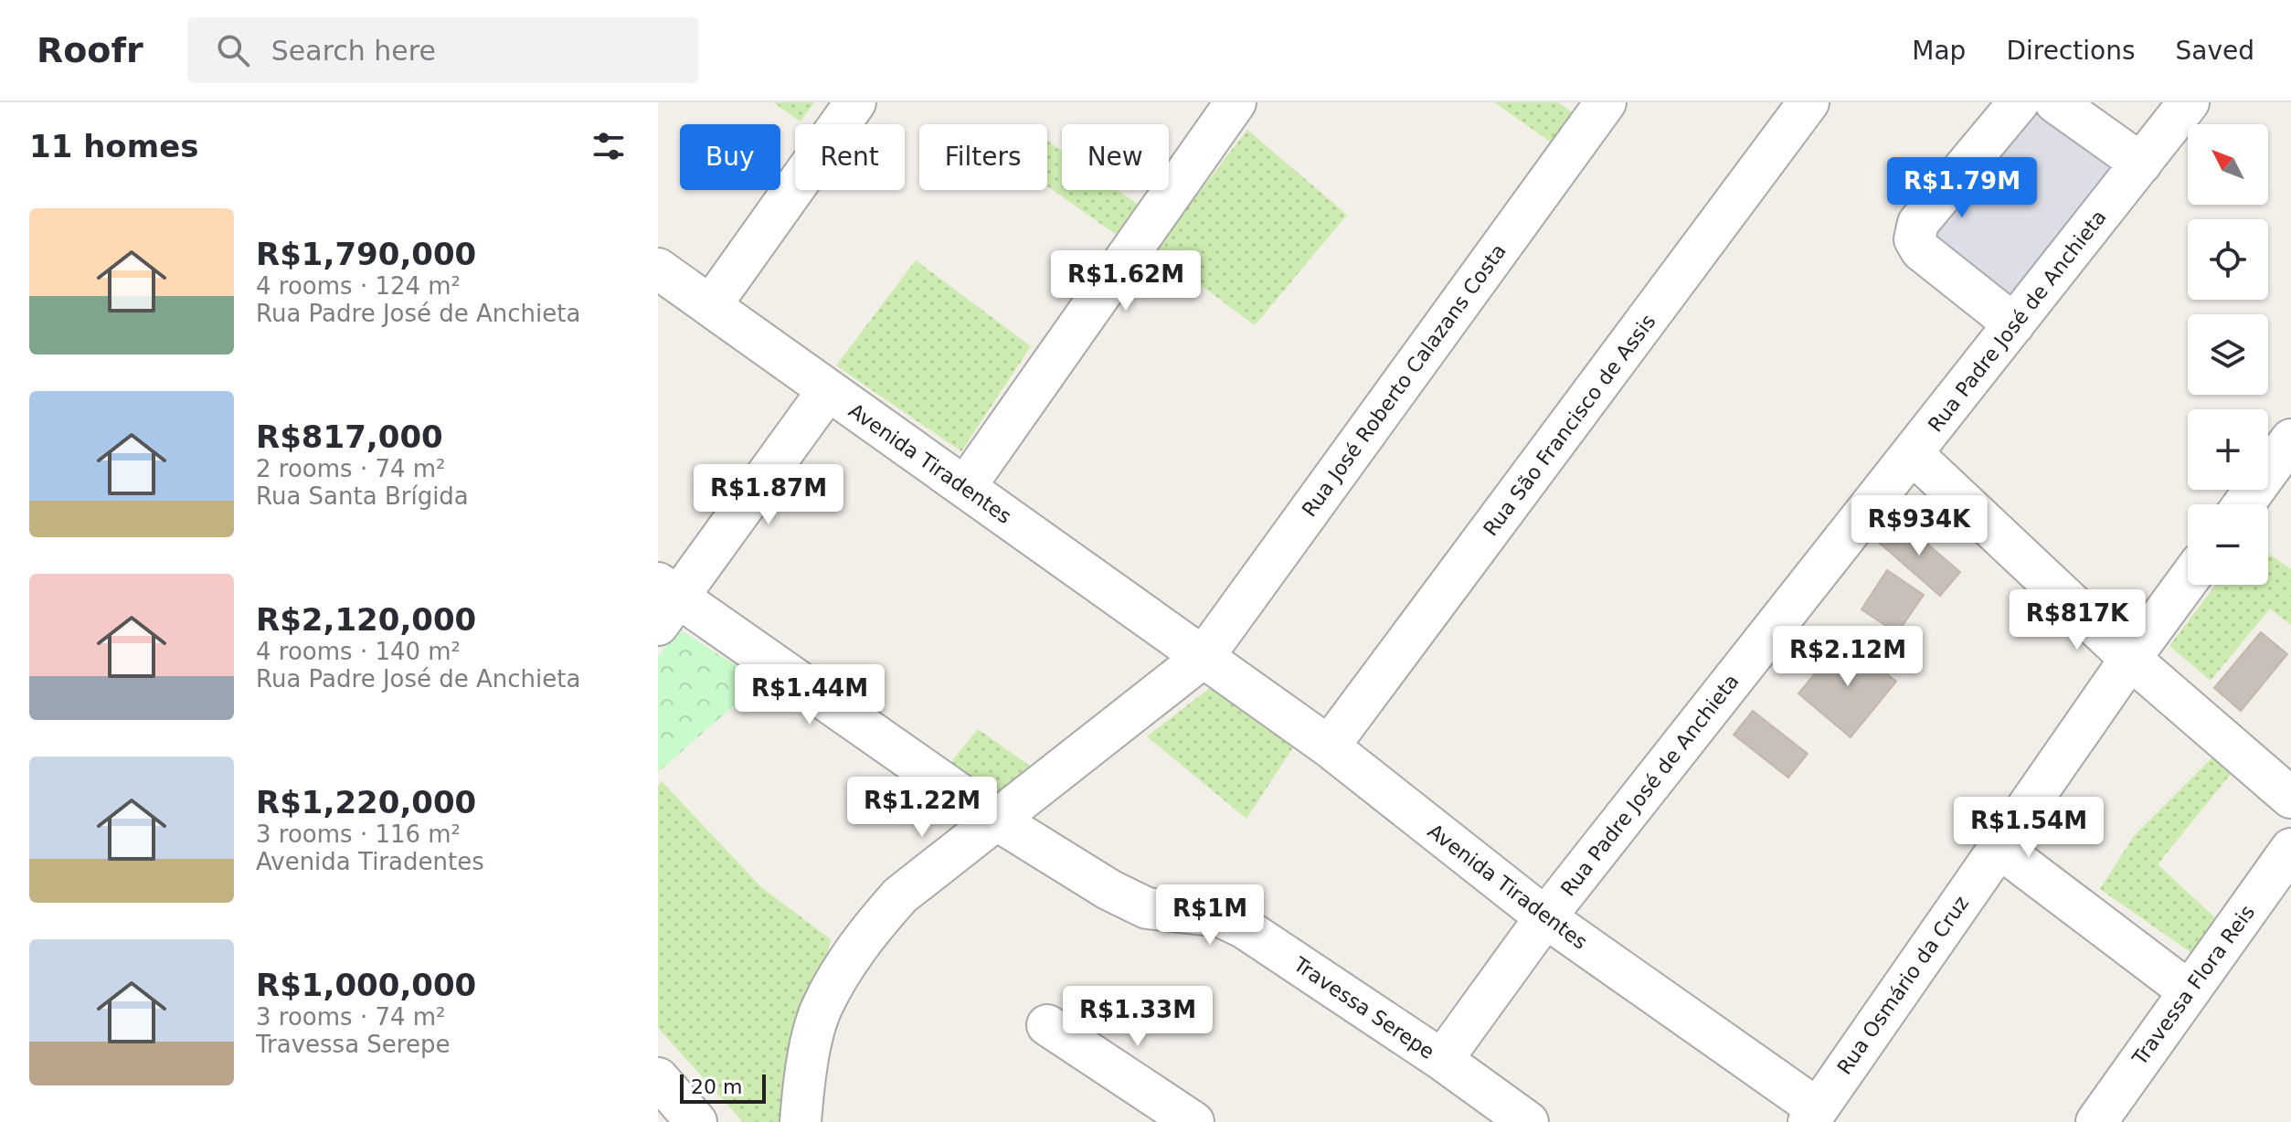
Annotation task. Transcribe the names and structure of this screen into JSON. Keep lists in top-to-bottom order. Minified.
{"streets":{"street":["Rua Padre José de Anchieta","Rua José Roberto Calazans Costa","Rua São Francisco de Assis","Avenida Tiradentes","Rua Osmário da Cruz","Travessa Flora Reis","Travessa Serepe"]},"crossings":[["Rua Padre José de Anchieta","Avenida Tiradentes"],["Rua Padre José de Anchieta","Travessa Serepe"],["Rua José Roberto Calazans Costa","Avenida Tiradentes"],["Rua São Francisco de Assis","Avenida Tiradentes"],["Avenida Tiradentes","Rua Osmário da Cruz"]],"scale_bar":"20 m","north":"top left","page":{"header":"Roofr","search":"Search here","nav":["Map","Directions","Saved"],"heading":"11 homes","map_buttons":["+","−"],"chip":["Buy","Rent","Filters","New"],"price":["R$1.79M","R$1.62M","R$1.87M","R$934K","R$817K","R$2.12M","R$1.44M","R$1.22M","R$1.54M","R$1M","R$1.33M"],"list":[{"name":"R$1,790,000","note":"4 rooms · 124 m² · Rua Padre José de Anchieta"},{"name":"R$817,000","note":"2 rooms · 74 m² · Rua Santa Brígida"},{"name":"R$2,120,000","note":"4 rooms · 140 m² · Rua Padre José de Anchieta"},{"name":"R$1,220,000","note":"3 rooms · 116 m² · Avenida Tiradentes"},{"name":"R$1,000,000","note":"3 rooms · 74 m² · Travessa Serepe"}],"scale":"20 m"}}
